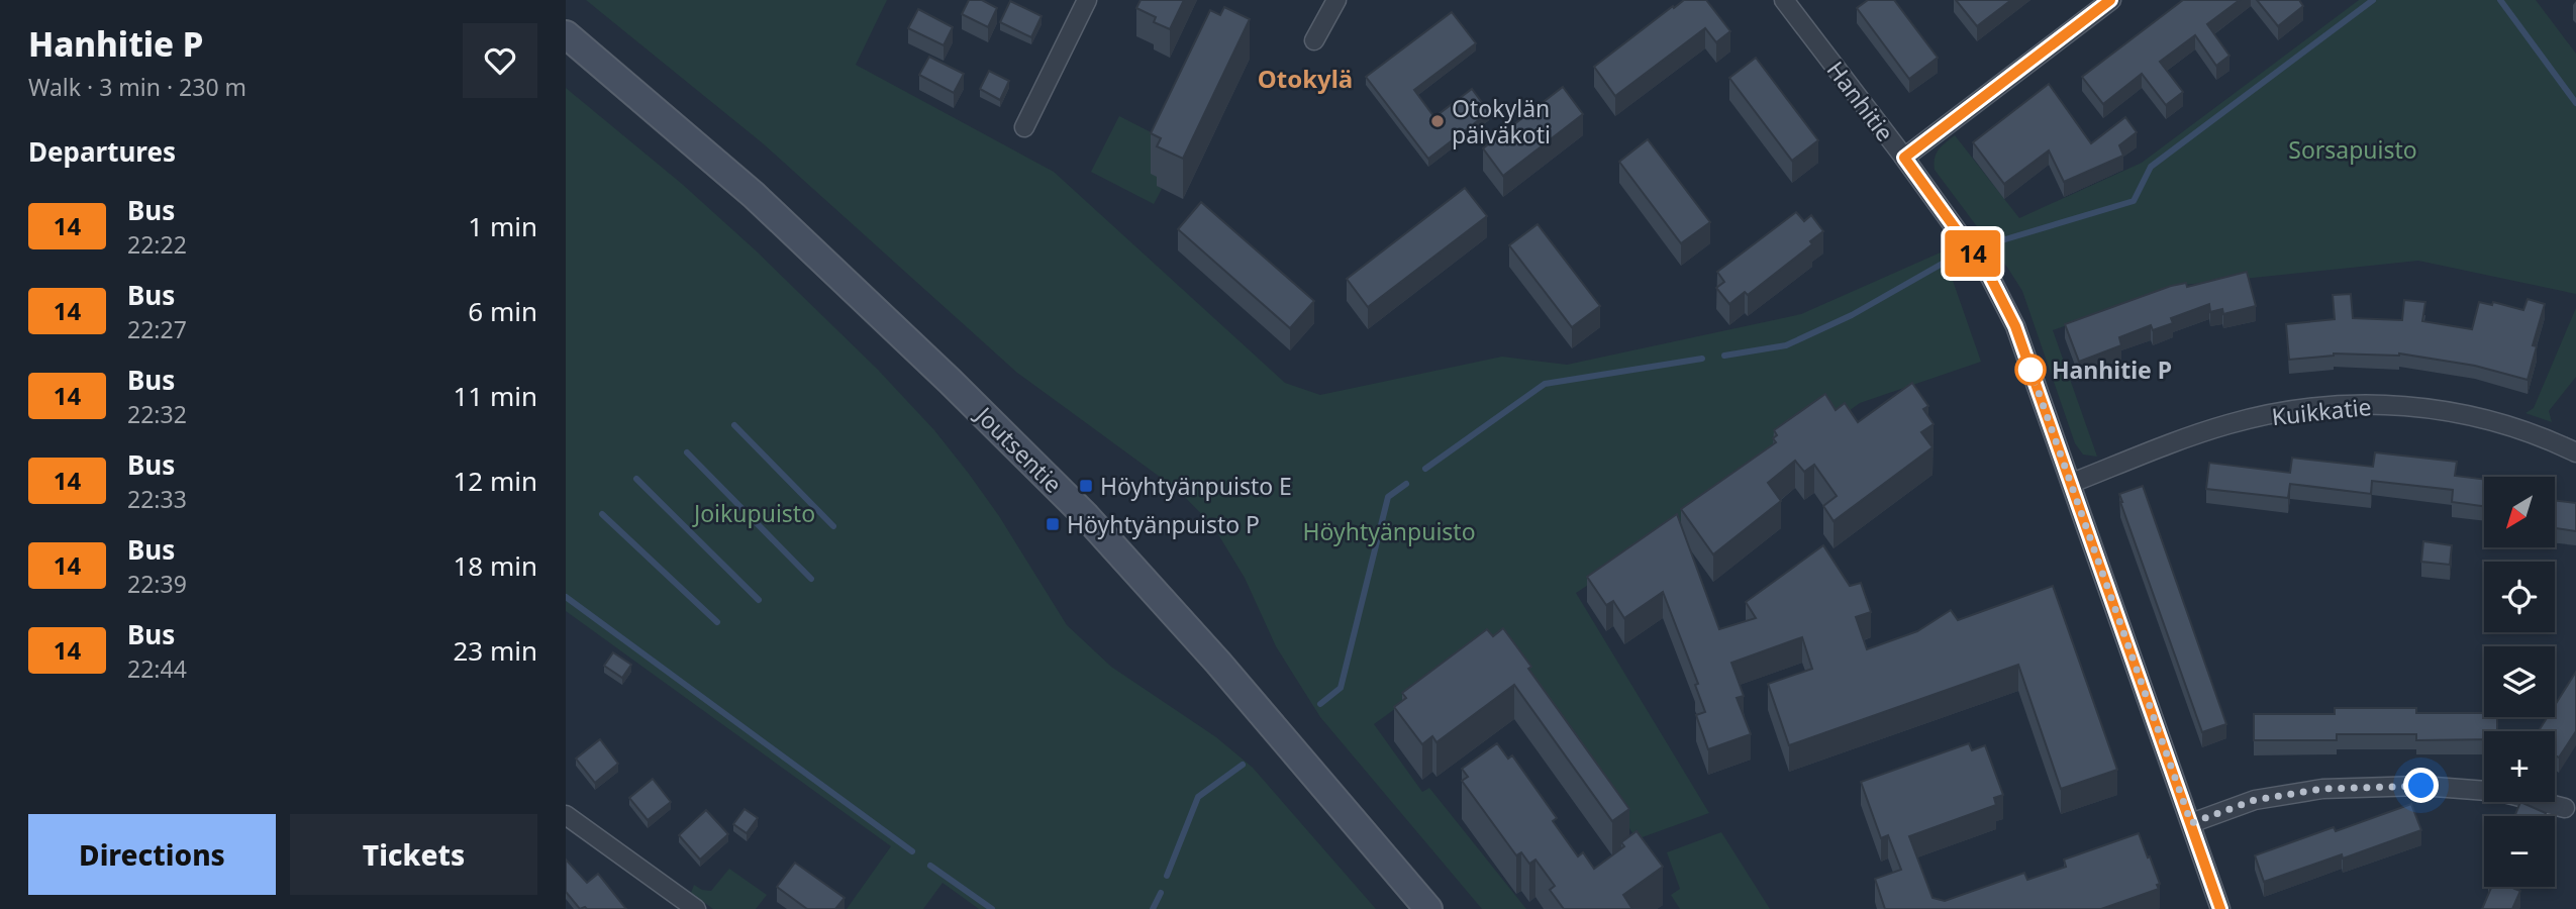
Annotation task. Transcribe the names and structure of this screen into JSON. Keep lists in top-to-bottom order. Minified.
{"streets":{"main road":["Joutsentie"],"street":["Hanhitie","Kuikkatie"]},"crossings":[["Hanhitie","Kuikkatie"]],"districts":["Otokylä"],"parks":["Sorsapuisto","Joikupuisto","Höyhtyänpuisto"],"places":{"other":["Otokylän päiväkoti","Hanhitie P"],"transit":["Höyhtyänpuisto E","Höyhtyänpuisto P"]},"lines":["bus line 14"],"north":"bottom left","page":{"heading":[["Hanhitie P","Walk · 3 min · 230 m"],"Departures"],"on_map":"14","list":[{"mark":"14","name":"Bus","note":"22:22","value":"1 min"},{"mark":"14","name":"Bus","note":"22:27","value":"6 min"},{"mark":"14","name":"Bus","note":"22:32","value":"11 min"},{"mark":"14","name":"Bus","note":"22:33","value":"12 min"},{"mark":"14","name":"Bus","note":"22:39","value":"18 min"},{"mark":"14","name":"Bus","note":"22:44","value":"23 min"}],"map_buttons":["+","−"],"buttons":["Directions","Tickets"]}}
